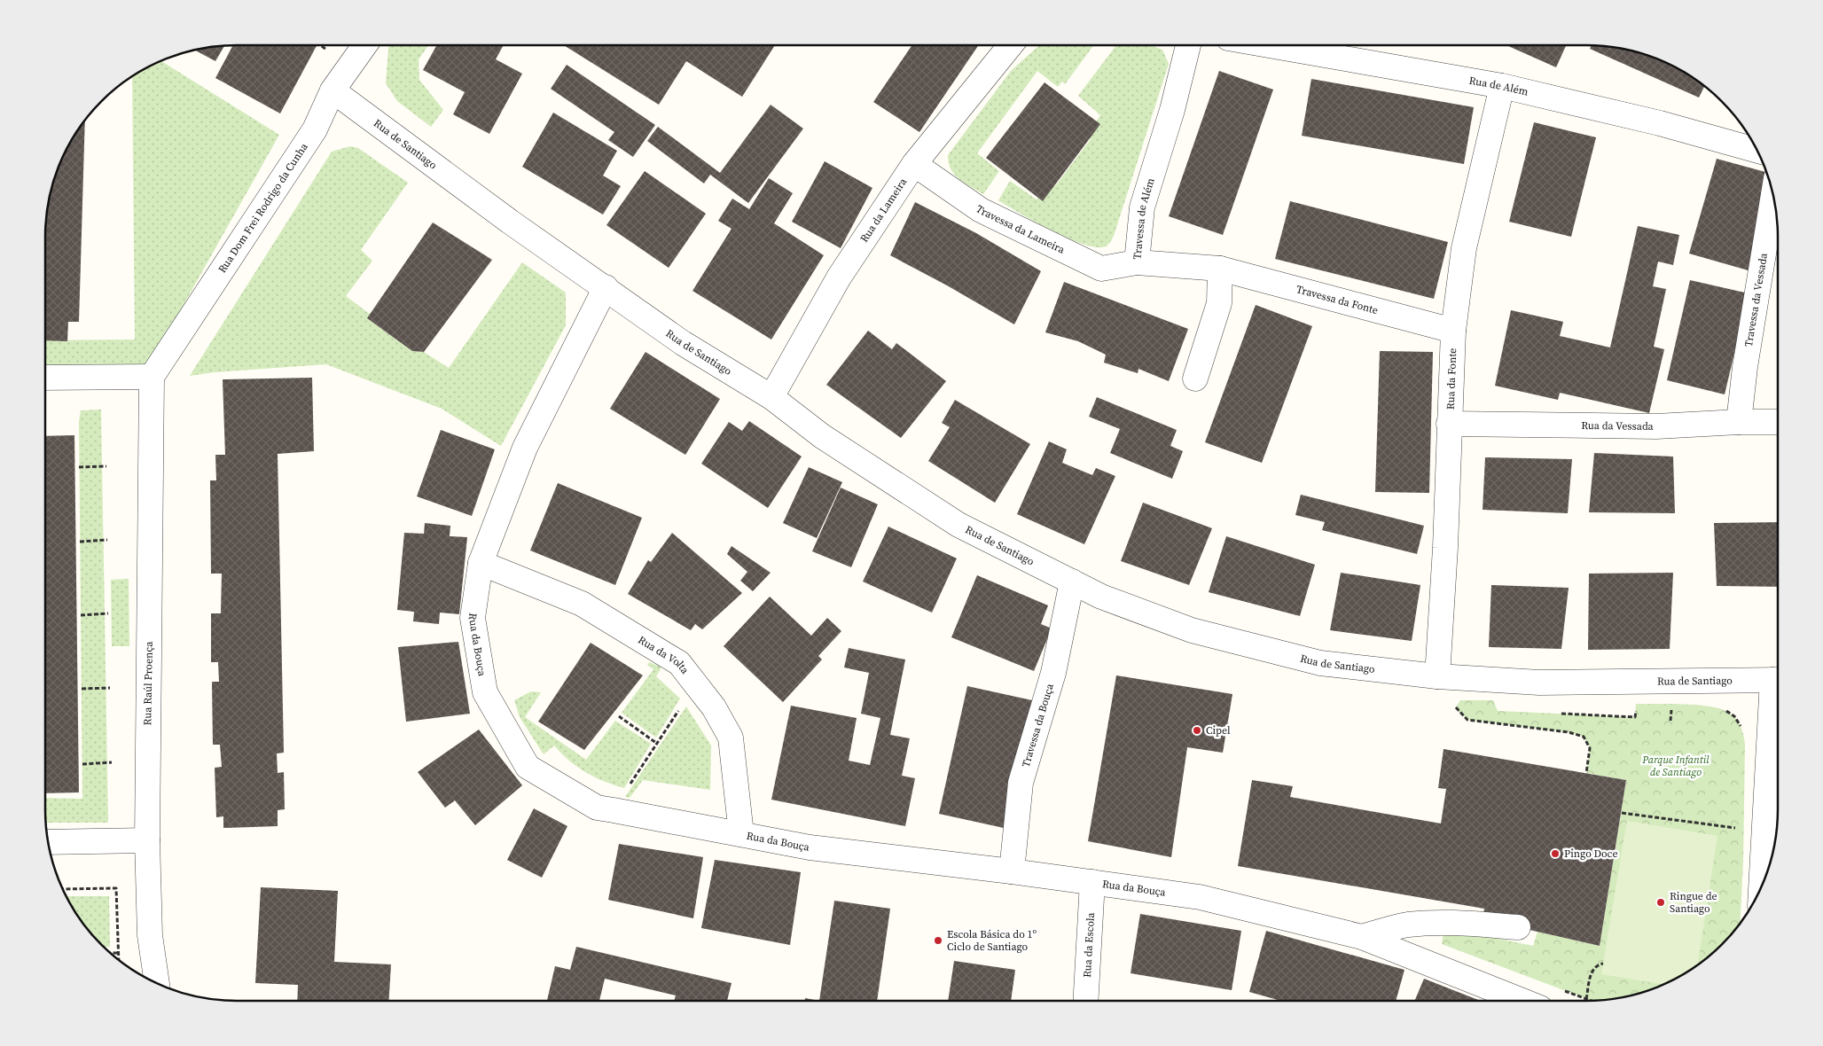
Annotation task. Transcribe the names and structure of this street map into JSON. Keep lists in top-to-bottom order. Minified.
{"streets":{"street":["Rua de Além","Rua de Santiago","Rua Dom Frei Rodrigo da Cunha","Rua da Lameira","Travessa de Além","Travessa da Lameira","Travessa da Fonte","Travessa da Vessada","Rua da Fonte","Rua da Vessada","Rua da Bouça","Rua da Volta","Rua Raúl Proença","Travessa da Bouça","Rua da Escola"]},"crossings":[["Rua de Além","Rua da Fonte"],["Rua de Santiago","Rua Dom Frei Rodrigo da Cunha"],["Rua de Santiago","Rua da Lameira"],["Rua de Santiago","Rua da Fonte"],["Rua de Santiago","Rua da Bouça"],["Rua de Santiago","Travessa da Bouça"],["Rua Dom Frei Rodrigo da Cunha","Rua Raúl Proença"],["Rua da Lameira","Travessa da Lameira"],["Travessa de Além","Travessa da Lameira"],["Travessa de Além","Travessa da Fonte"],["Travessa da Fonte","Rua da Fonte"],["Travessa da Vessada","Rua da Vessada"],["Rua da Fonte","Rua da Vessada"],["Rua da Bouça","Rua da Volta"],["Rua da Bouça","Travessa da Bouça"],["Rua da Bouça","Rua da Escola"]],"parks":["Parque Infantil de Santiago"],"places":["Cipel","Pingo Doce","Ringue de Santiago","Escola Básica do 1º Ciclo de Santiago"]}
